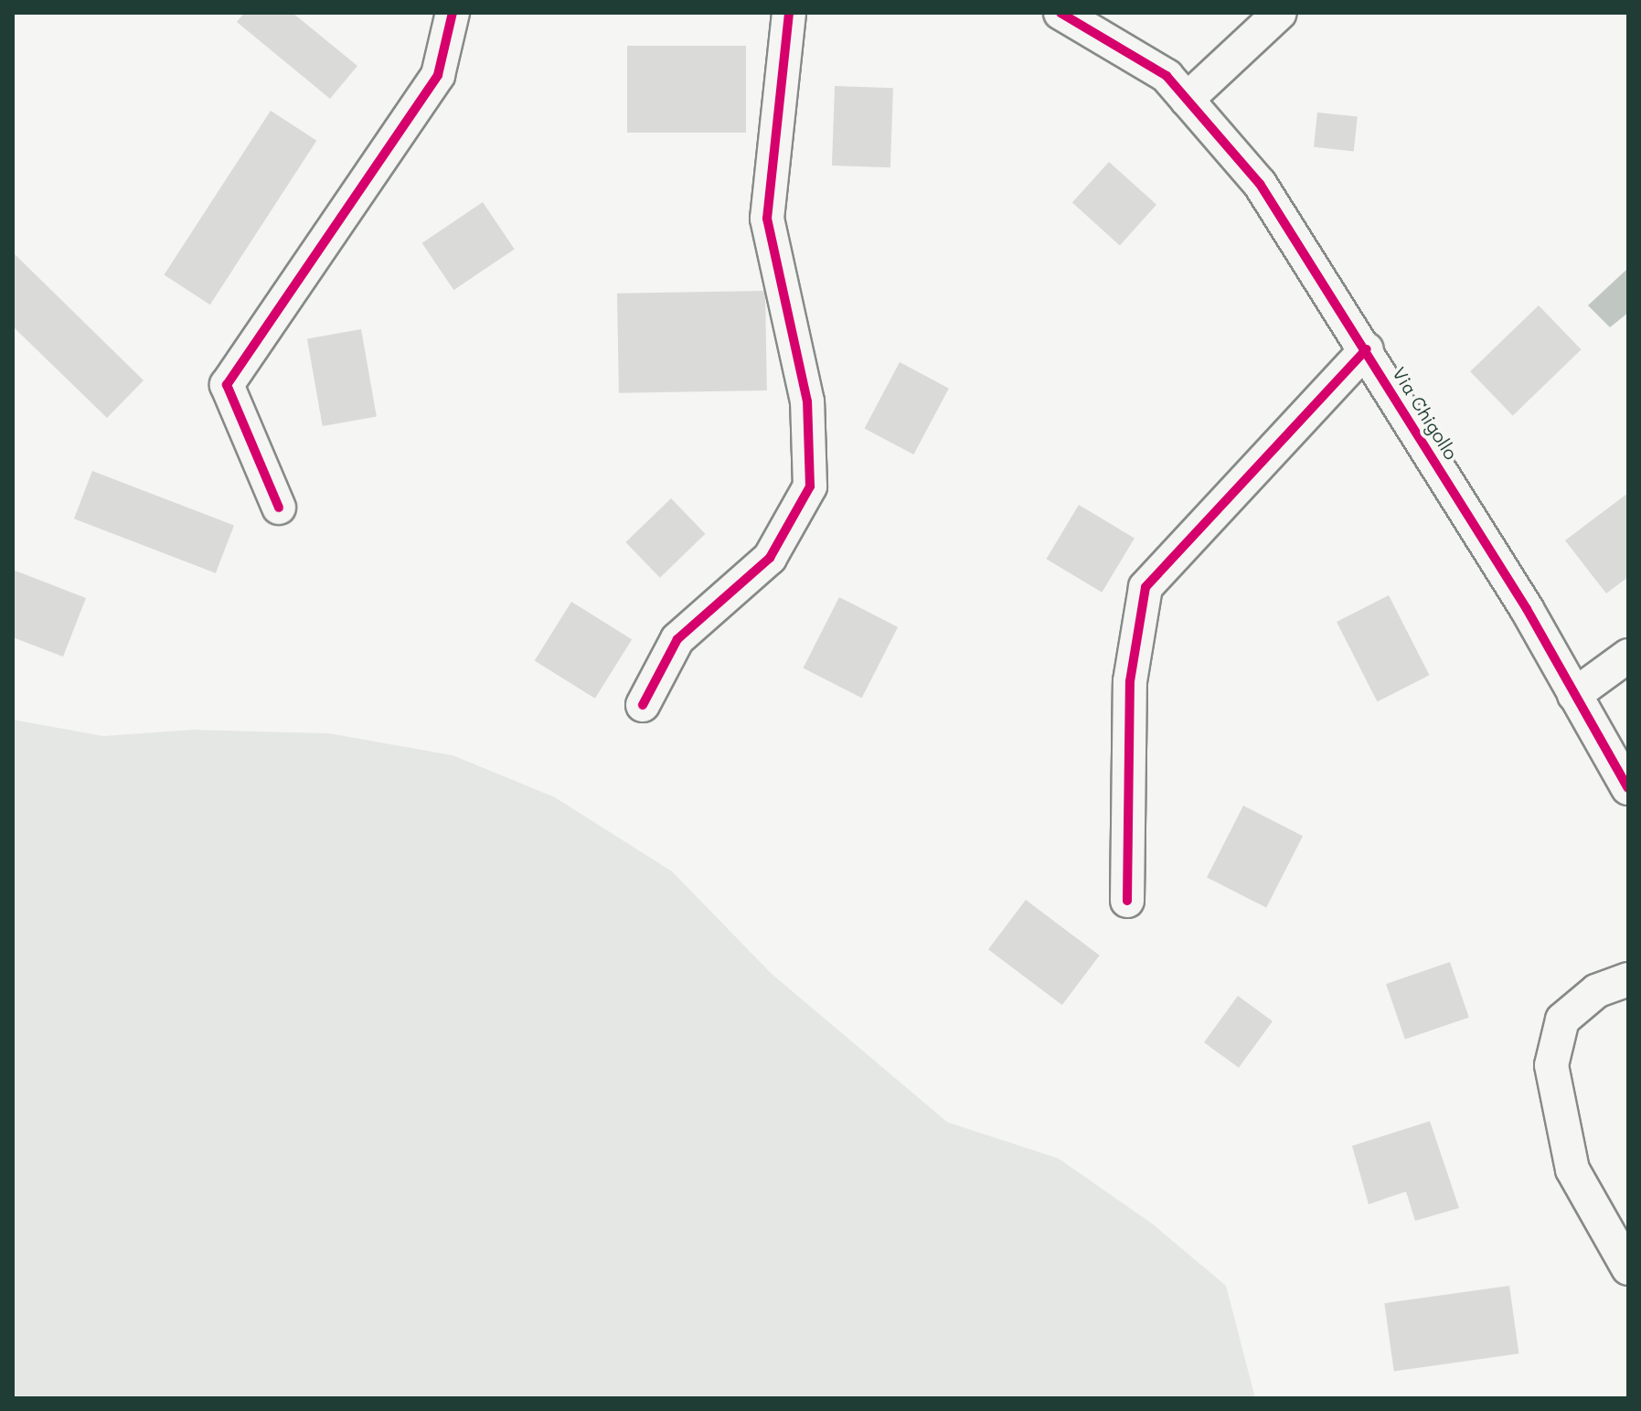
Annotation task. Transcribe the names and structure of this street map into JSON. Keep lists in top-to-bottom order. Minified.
{"streets":{"street":["Via Chigollo"]}}
